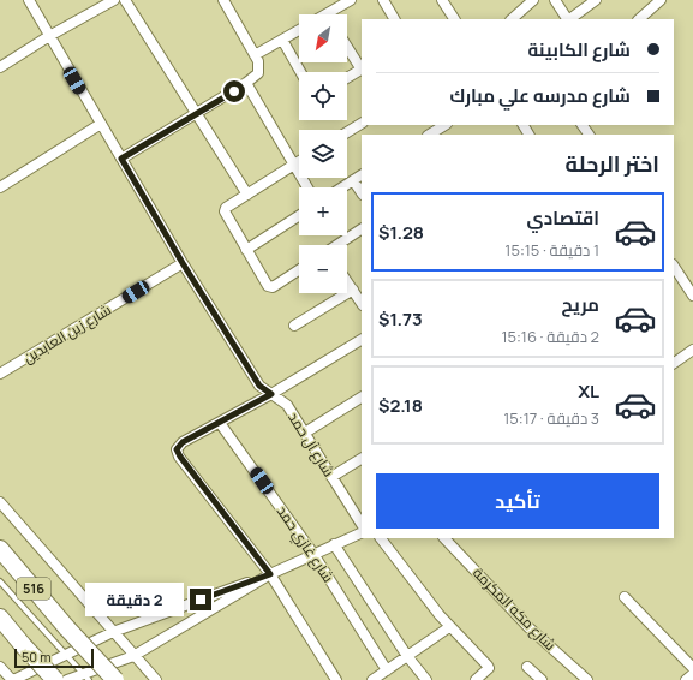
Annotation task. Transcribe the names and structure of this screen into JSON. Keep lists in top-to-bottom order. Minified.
{"streets":{"highway":["516"],"street":["شارع زين العابدين","شارع آل حمد","شارع غازي حمد","شارع مكه المكرمة"]},"crossings":[["شارع زين العابدين","شارع آل حمد"]],"scale_bar":"50 m","north":"bottom left","page":{"map_buttons":["+","−"],"banner":["شارع الكابينة","شارع مدرسه علي مبارك"],"heading":"اختر الرحلة","list":[{"name":"اقتصادي","note":"1 دقيقة · 15:15","value":"$1.28"},{"name":"مريح","note":"2 دقيقة · 15:16","value":"$1.73"},{"name":"XL","note":"3 دقيقة · 15:17","value":"$2.18"}],"buttons":"تأكيد","bubble":"2 دقيقة","scale":"50 m"}}
